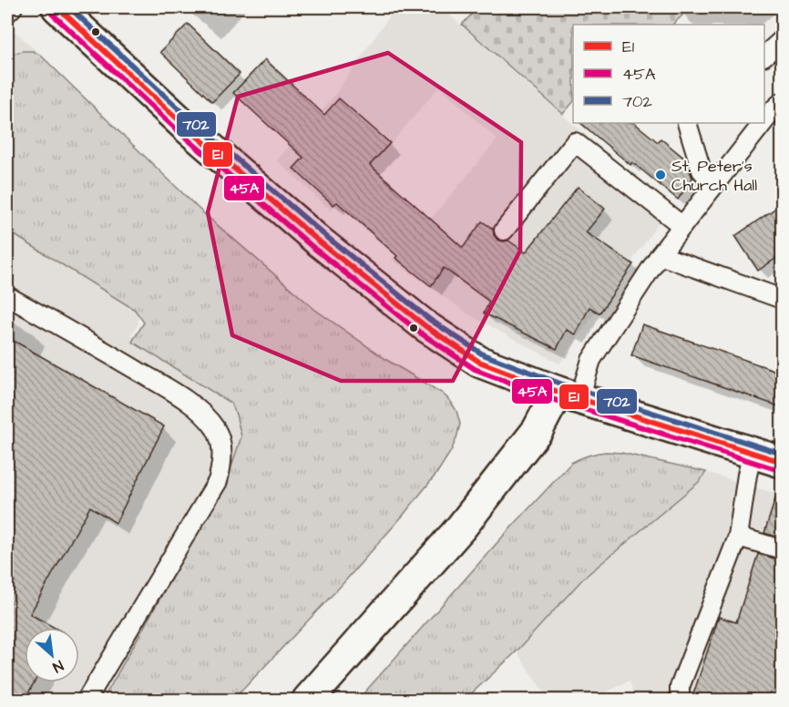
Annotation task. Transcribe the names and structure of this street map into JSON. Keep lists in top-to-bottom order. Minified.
{"places":["St. Peter's Church Hall"],"lines":["transit line E1","transit line 702","transit line 45A"],"legend":["E1","45A","702"],"north":"bottom right"}
